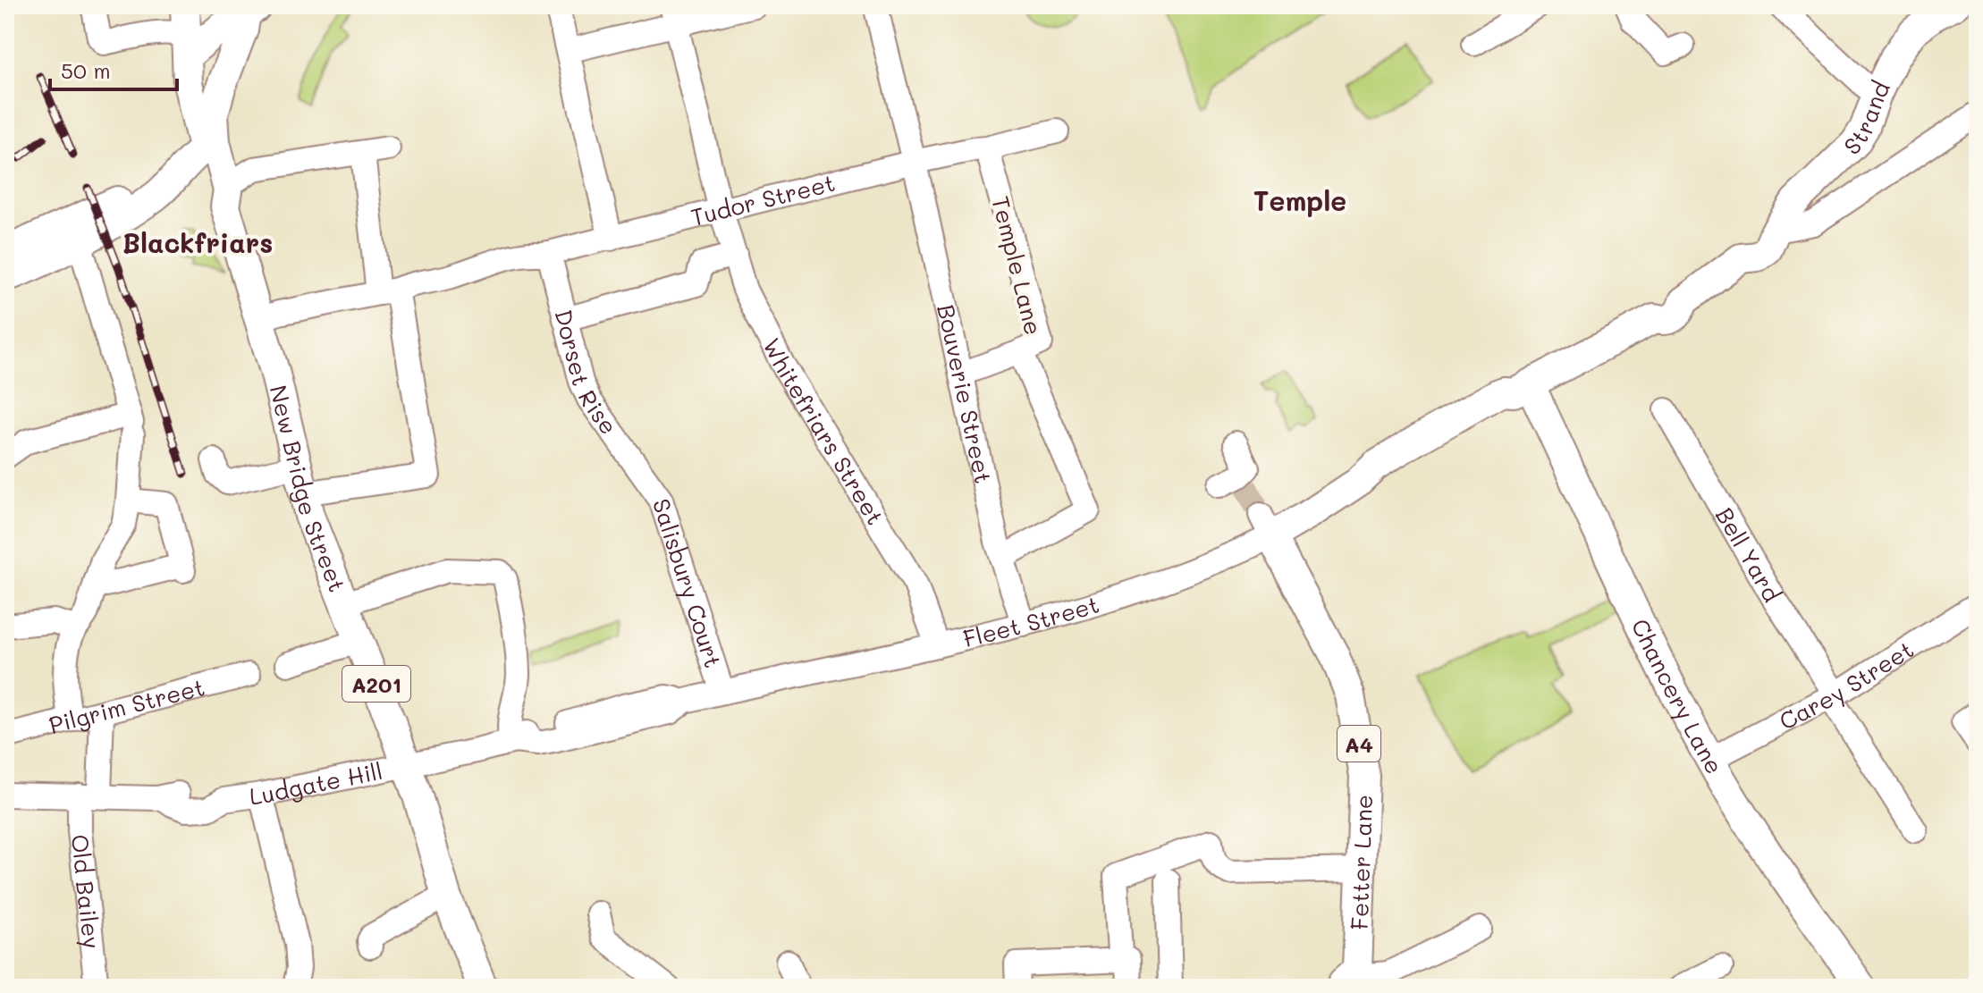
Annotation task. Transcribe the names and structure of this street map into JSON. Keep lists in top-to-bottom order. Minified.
{"streets":{"main road":["Strand","New Bridge Street","Fleet Street","A201","Chancery Lane","A4","Fetter Lane"],"street":["Tudor Street","Temple Lane","Dorset Rise","Bouverie Street","Whitefriars Street","Bell Yard","Salisbury Court","Carey Street","Pilgrim Street","Ludgate Hill","Old Bailey"]},"crossings":[["Strand","Fleet Street"],["Tudor Street","Temple Lane"],["Tudor Street","Dorset Rise"],["Tudor Street","Bouverie Street"],["Tudor Street","Whitefriars Street"],["Tudor Street","New Bridge Street"],["Temple Lane","Bouverie Street"],["Dorset Rise","Salisbury Court"],["Bouverie Street","Fleet Street"],["Whitefriars Street","Fleet Street"],["New Bridge Street","Fleet Street"],["New Bridge Street","A201"],["New Bridge Street","Ludgate Hill"],["Bell Yard","Carey Street"],["Salisbury Court","Fleet Street"],["Fleet Street","A201"],["Fleet Street","Chancery Lane"],["Fleet Street","Ludgate Hill"],["Fleet Street","Fetter Lane"],["A201","Ludgate Hill"],["Carey Street","Chancery Lane"],["Pilgrim Street","Old Bailey"],["Ludgate Hill","Old Bailey"]],"districts":["Temple","Blackfriars"],"scale_bar":"50 m"}
